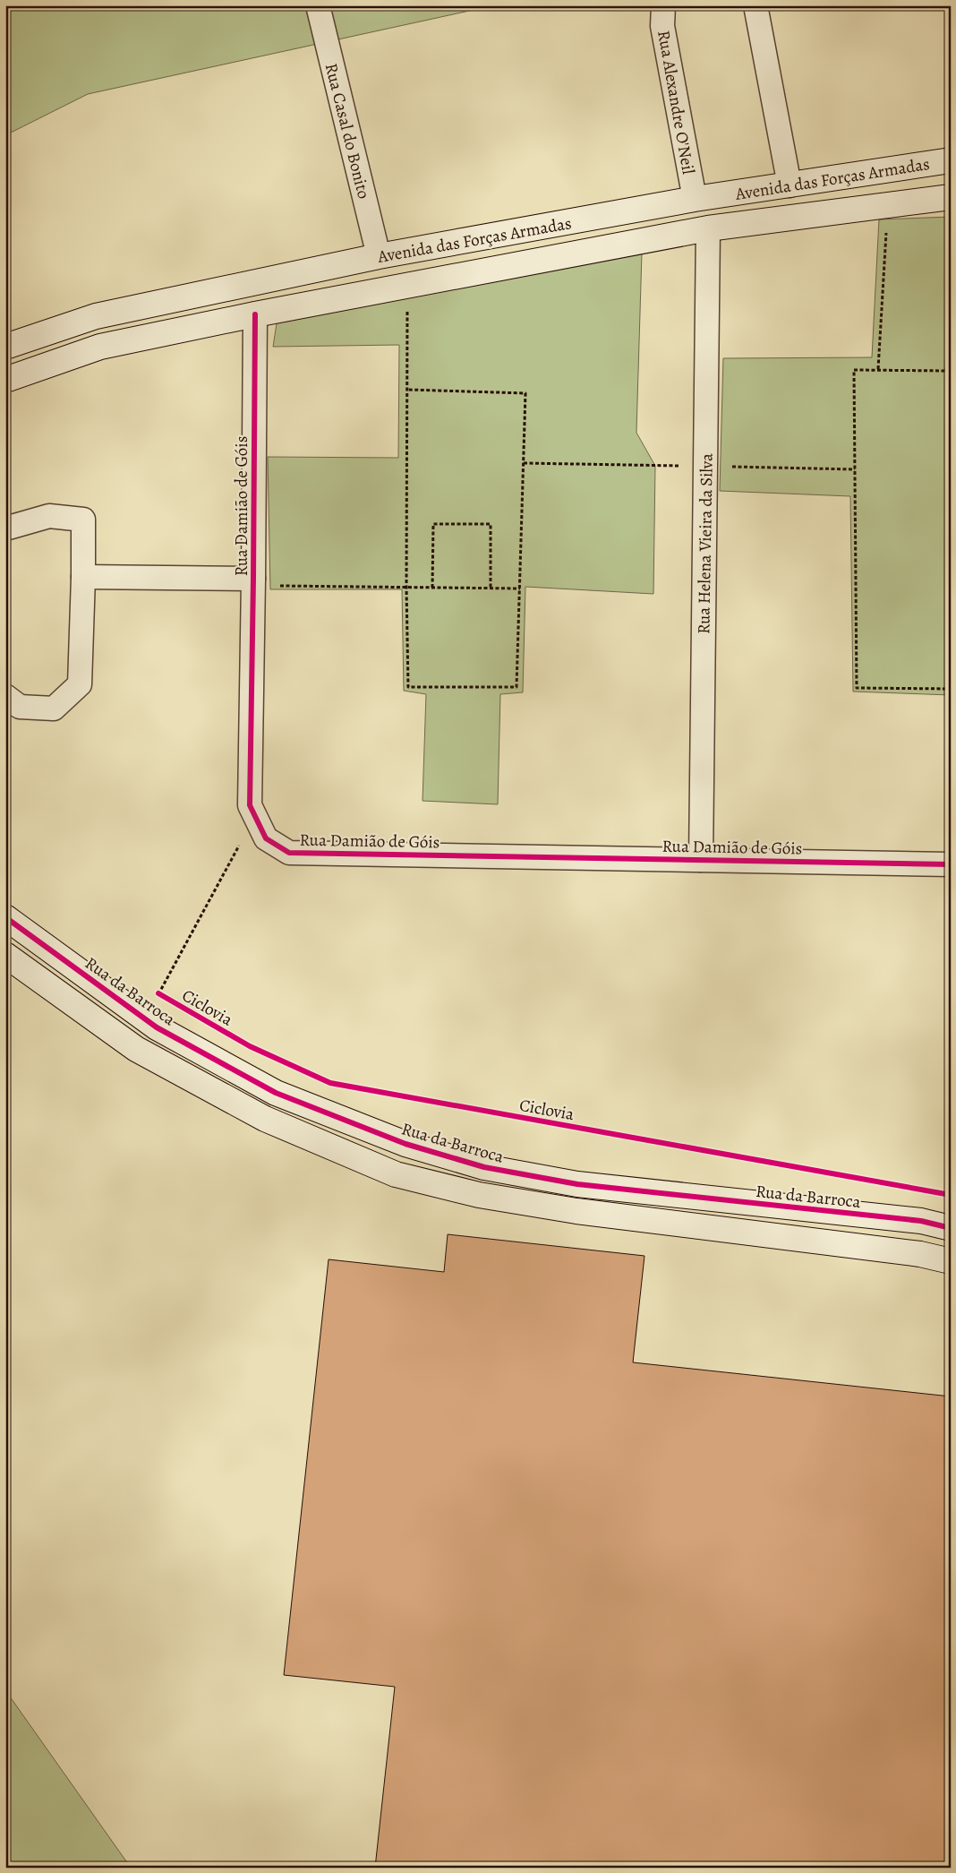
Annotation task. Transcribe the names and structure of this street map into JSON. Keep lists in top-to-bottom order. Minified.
{"streets":{"street":["Rua Alexandre O'Neil","Rua Casal do Bonito","Avenida das Forças Armadas","Rua Damião de Góis","Rua Helena Vieira da Silva","Rua da Barroca"],"cycle path":["Ciclovia"]},"crossings":[["Rua Alexandre O'Neil","Avenida das Forças Armadas"],["Rua Casal do Bonito","Avenida das Forças Armadas"],["Avenida das Forças Armadas","Rua Damião de Góis"],["Avenida das Forças Armadas","Rua Helena Vieira da Silva"],["Rua Damião de Góis","Rua Helena Vieira da Silva"]]}
